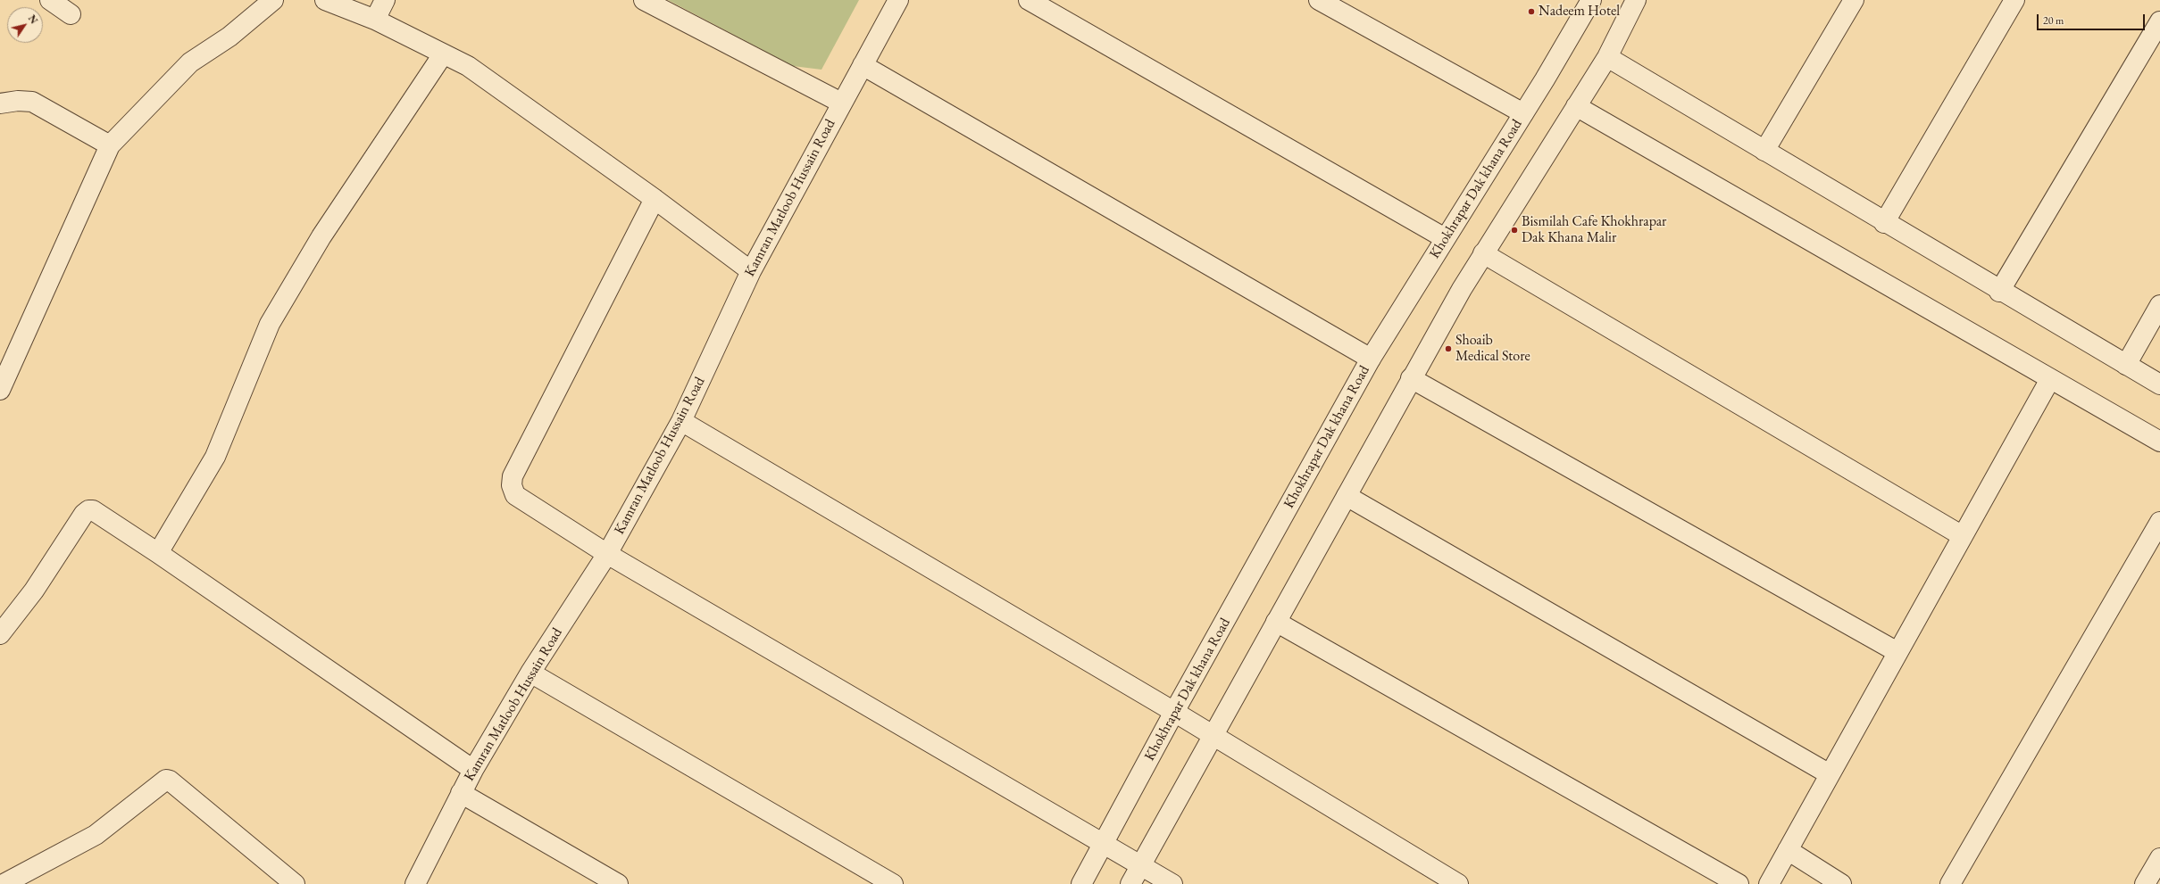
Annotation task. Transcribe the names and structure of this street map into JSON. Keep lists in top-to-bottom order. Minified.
{"streets":{"street":["Khokhrapar Dak khana Road","Kamran Matloob Hussain Road"]},"places":["Nadeem Hotel","Bismilah Cafe Khokhrapar Dak Khana Malir","Shoaib Medical Store"],"scale_bar":"20 m","north":"top right"}
